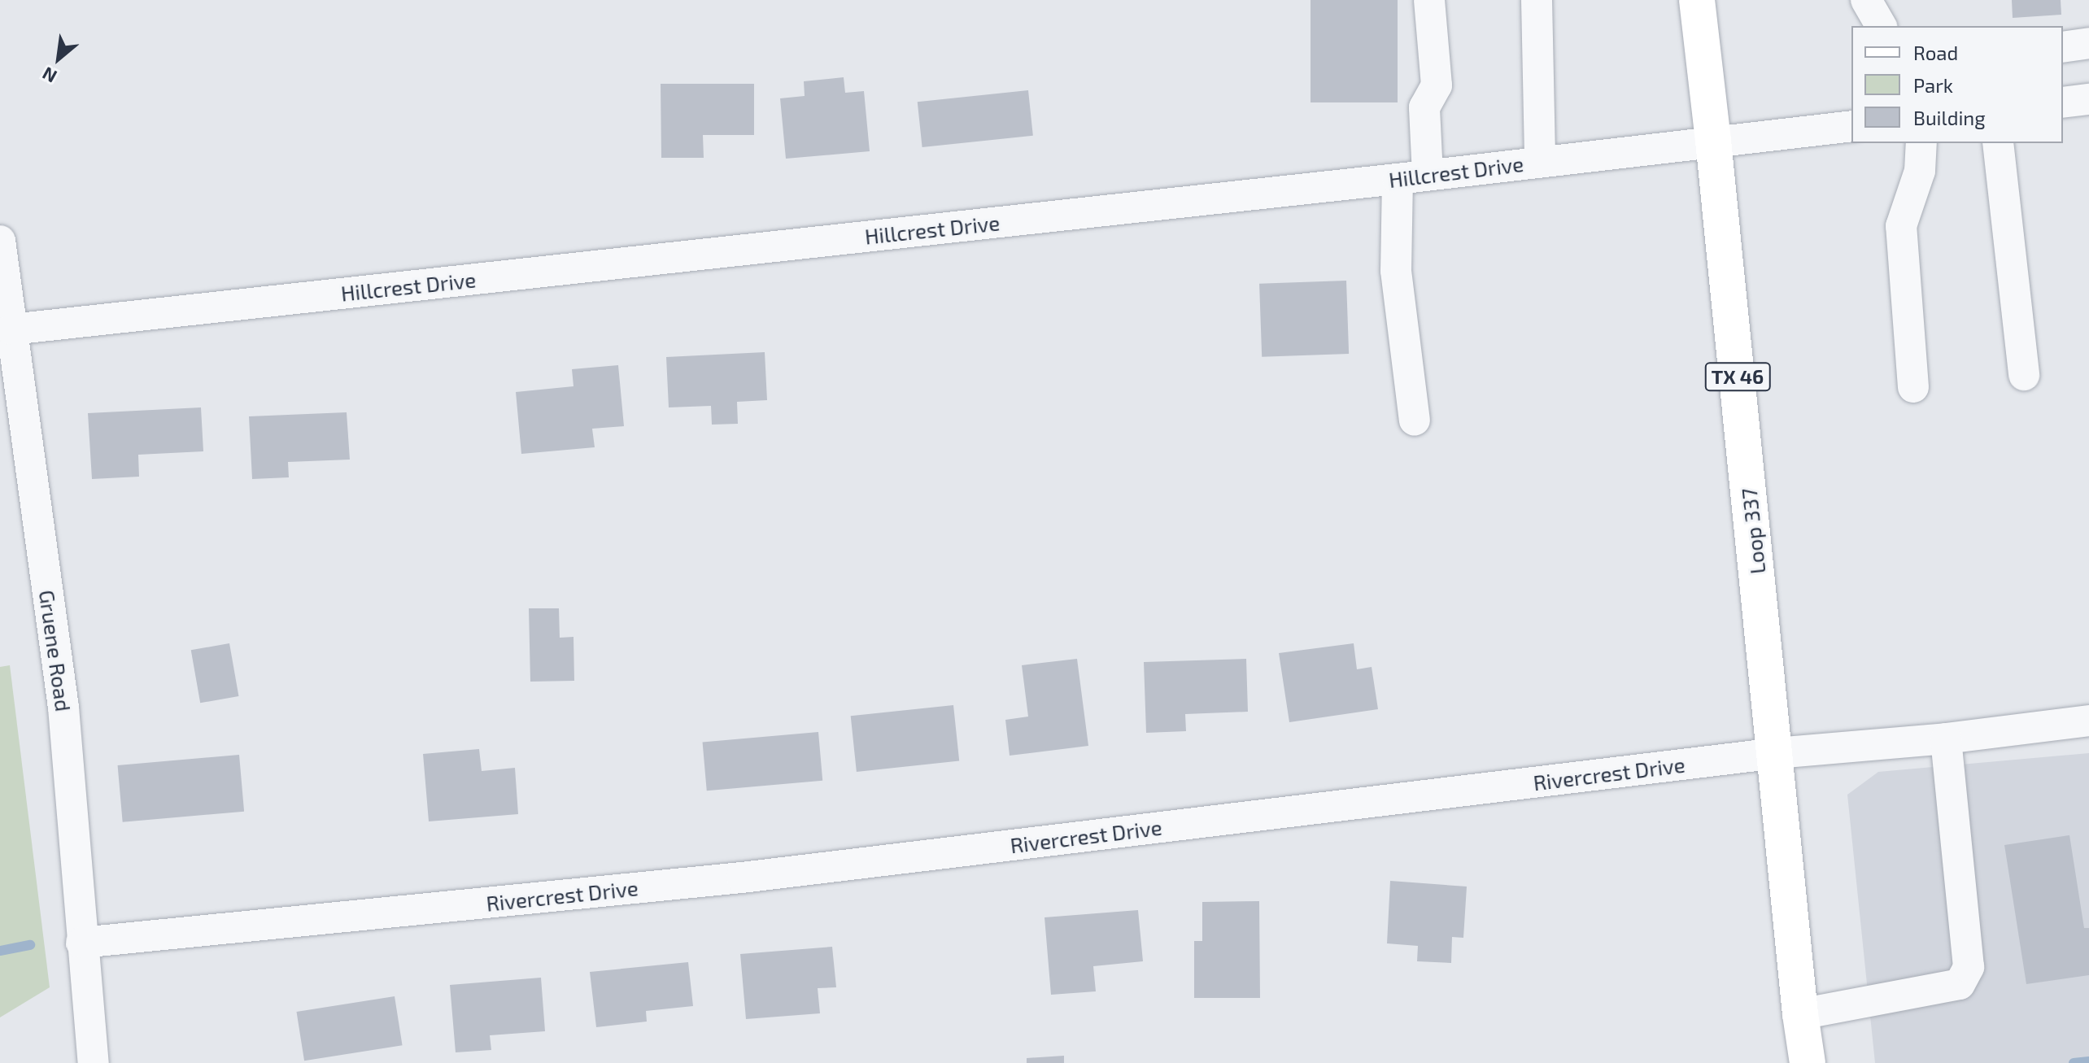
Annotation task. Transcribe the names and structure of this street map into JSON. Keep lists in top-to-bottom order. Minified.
{"streets":{"main road":["TX 46","Loop 337"],"street":["Hillcrest Drive","Gruene Road","Rivercrest Drive"]},"crossings":[["Hillcrest Drive","Loop 337"],["Hillcrest Drive","Gruene Road"],["Loop 337","Rivercrest Drive"],["Gruene Road","Rivercrest Drive"]],"legend":["Road","Park","Building"],"north":"bottom left"}
